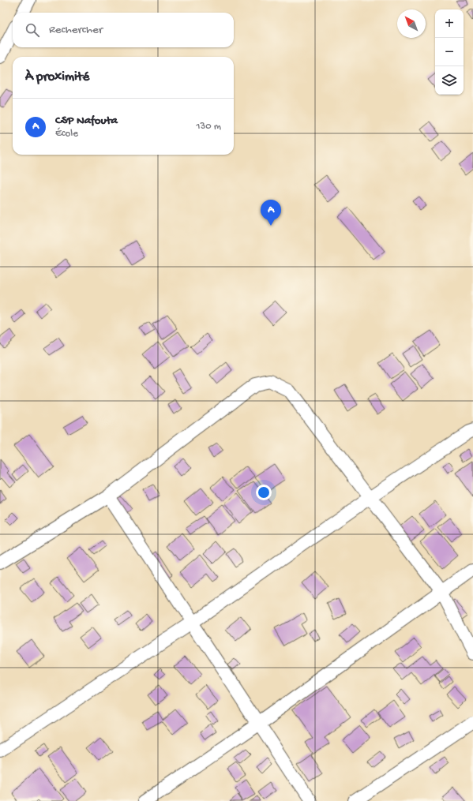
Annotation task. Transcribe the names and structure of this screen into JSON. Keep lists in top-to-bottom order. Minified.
{"north":"top left","page":{"map_buttons":["+","−"],"search":"Rechercher","heading":"À proximité","list":[{"mark":"A","name":"CSP Nafouta","note":"École","value":"130 m"}],"pins":"A"}}
